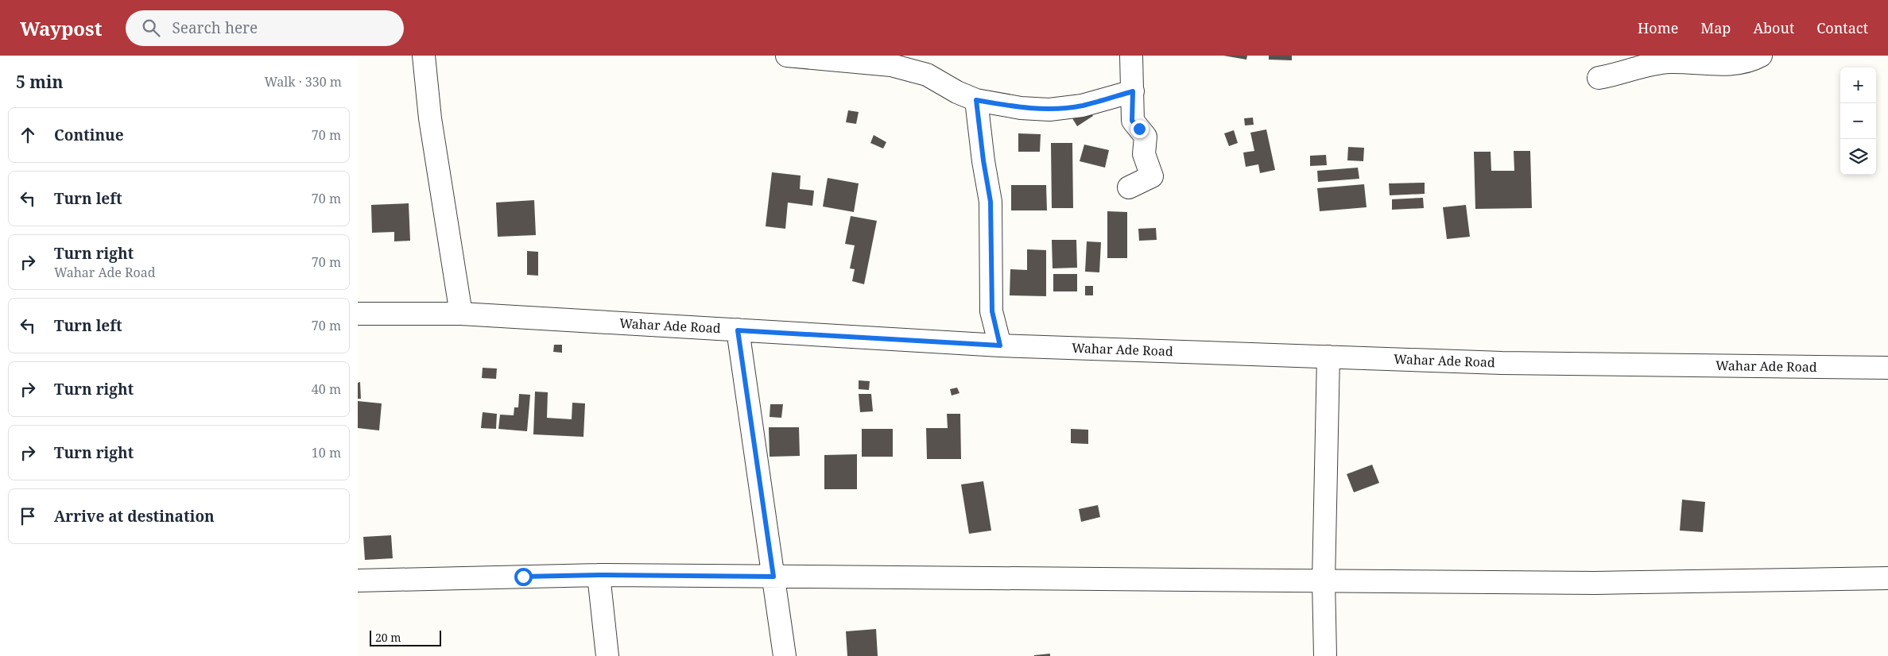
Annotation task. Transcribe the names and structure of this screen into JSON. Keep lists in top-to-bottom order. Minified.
{"streets":{"street":["Wahar Ade Road"]},"scale_bar":"20 m","page":{"header":"Waypost","search":"Search here","nav":["Home","Map","About","Contact"],"heading":["5 min","Walk · 330 m"],"map_buttons":["+","−"],"list":[["Continue","70 m"],["Turn left","70 m"],["Turn right","Wahar Ade Road","70 m"],["Turn left","70 m"],["Turn right","40 m"],["Turn right","10 m"],"Arrive at destination"],"scale":"20 m"}}
